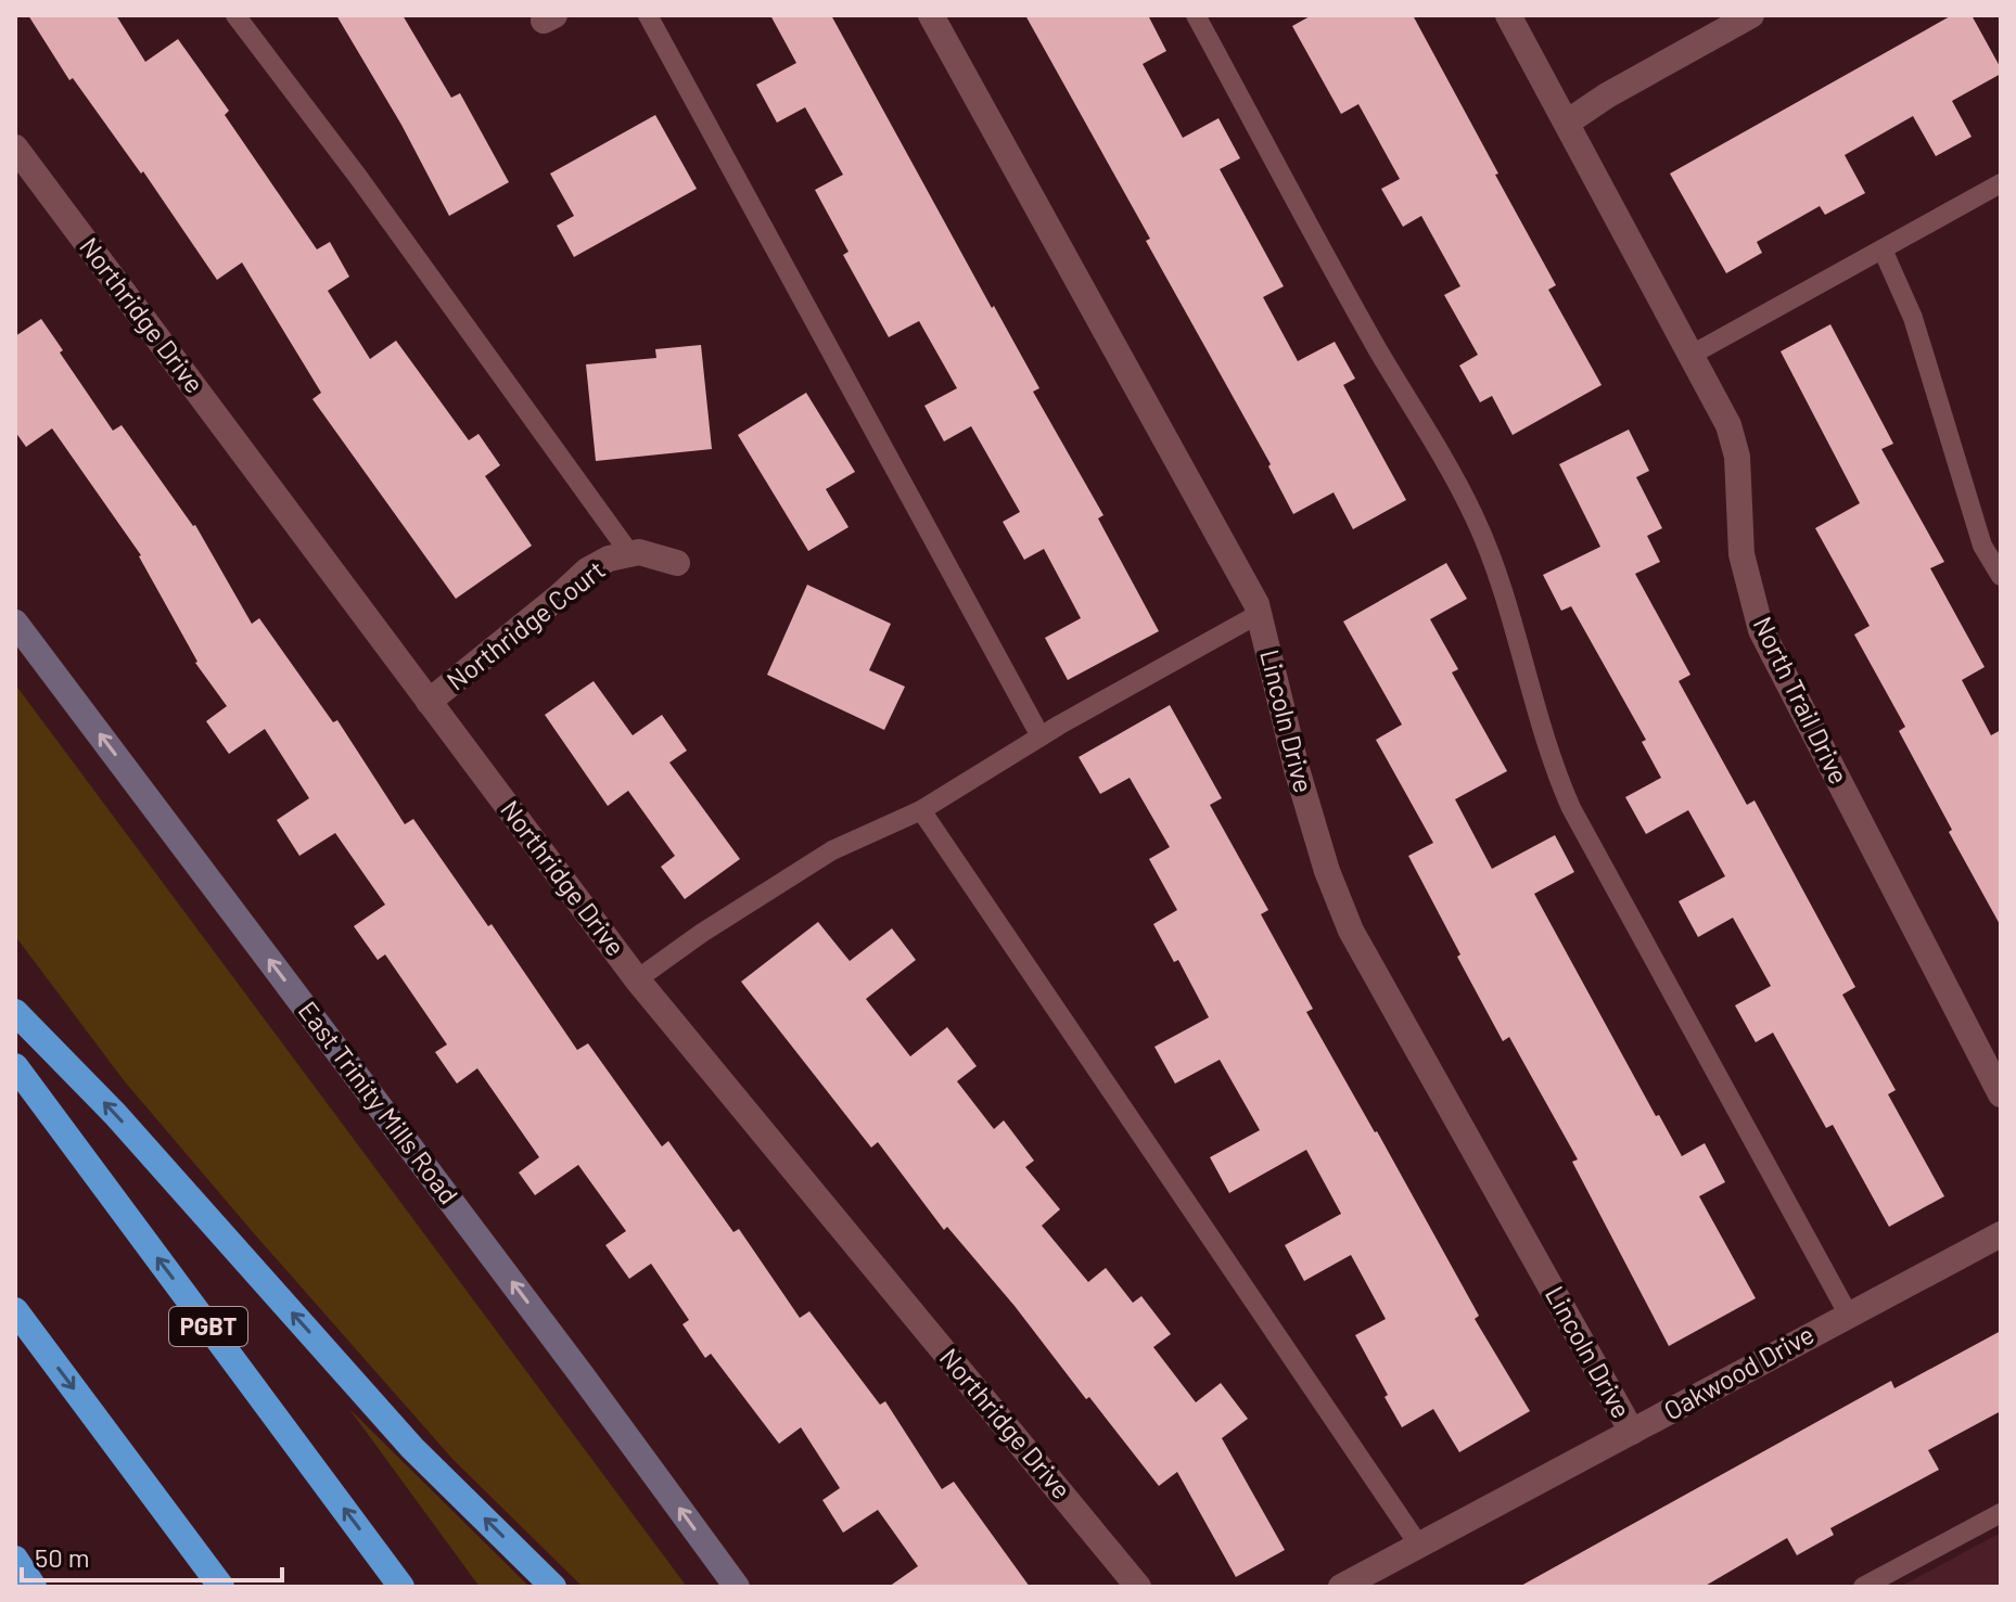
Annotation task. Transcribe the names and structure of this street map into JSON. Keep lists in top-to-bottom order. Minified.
{"streets":{"highway":["PGBT"],"main road":["East Trinity Mills Road"],"street":["Northridge Drive","Northridge Court","North Trail Drive","Lincoln Drive","Oakwood Drive"]},"crossings":[["Northridge Drive","Northridge Court"],["Lincoln Drive","Oakwood Drive"]],"one_way":["East Trinity Mills Road"],"scale_bar":"50 m"}
